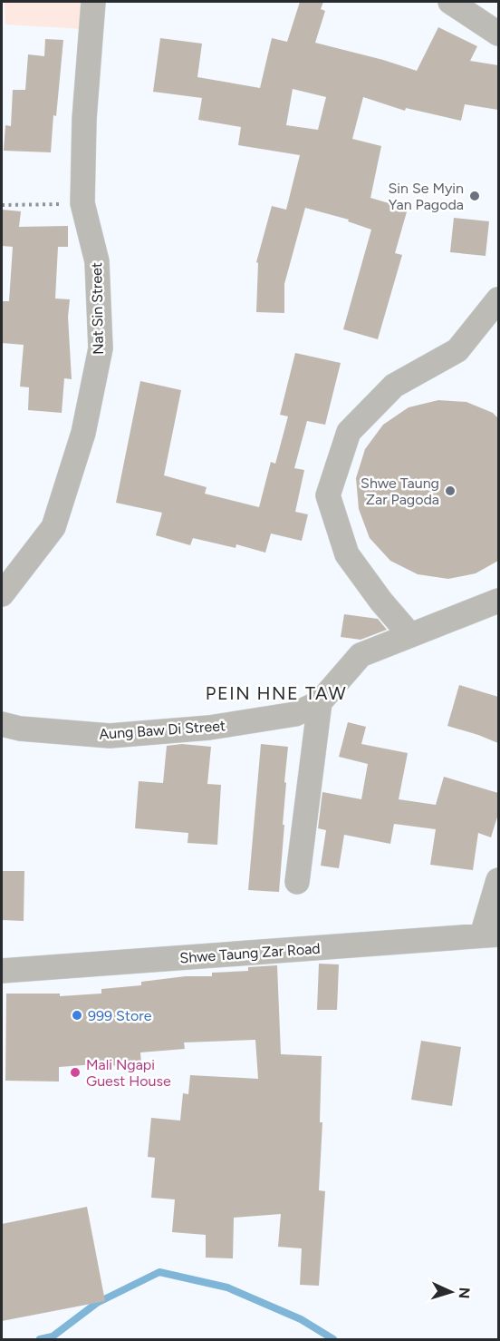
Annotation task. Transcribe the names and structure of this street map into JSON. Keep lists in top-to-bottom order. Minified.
{"streets":{"street":["Nat Sin Street","Aung Baw Di Street","Shwe Taung Zar Road"]},"districts":["PEIN HNE TAW"],"places":["Sin Se Myin Yan Pagoda","Shwe Taung Zar Pagoda","999 Store","Mali Ngapi Guest House"],"north":"right"}
